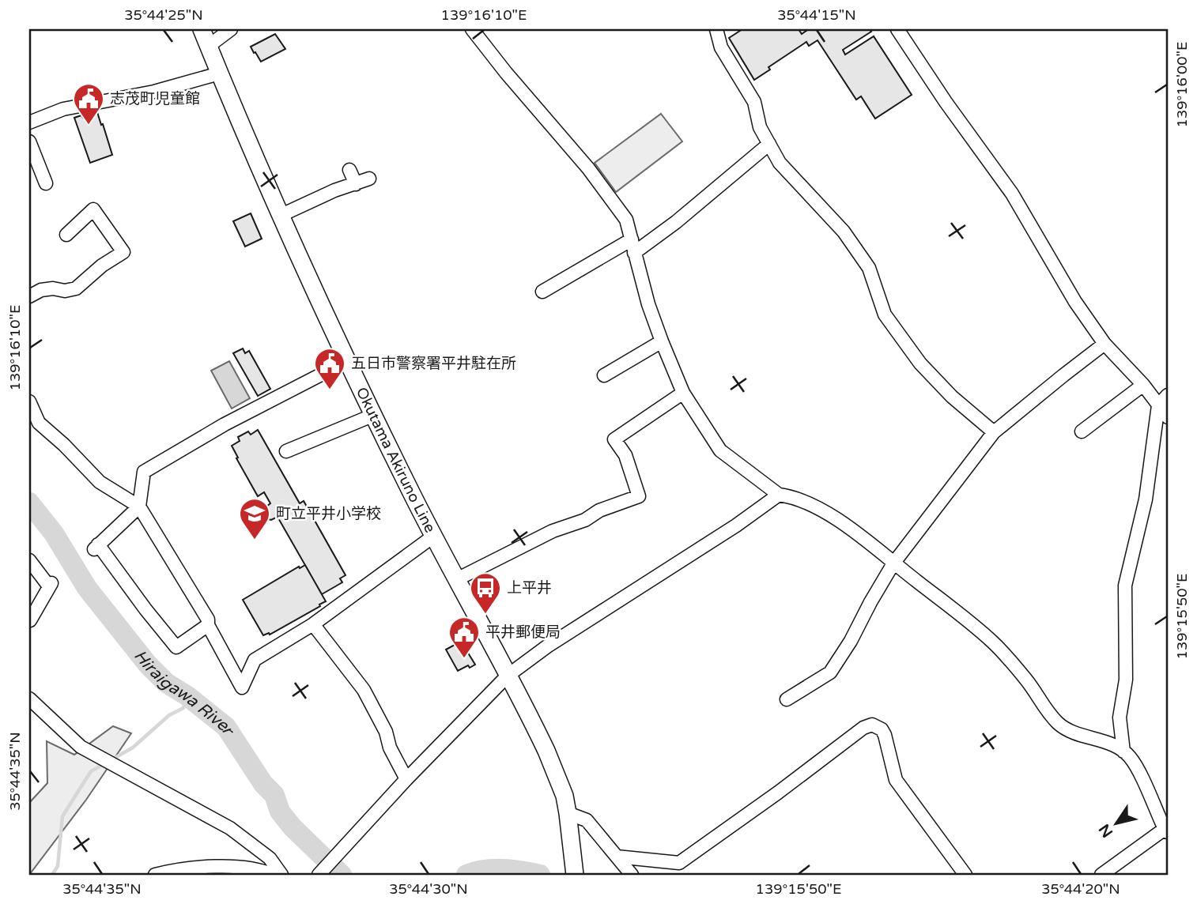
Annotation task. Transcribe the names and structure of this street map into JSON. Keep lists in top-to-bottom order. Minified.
{"streets":{"main road":["Okutama Akiruno Line"]},"water":["Hiraigawa River"],"places":{"public building":["志茂町児童館","五日市警察署平井駐在所","平井郵便局"],"school or university":["町立平井小学校"],"bus stop":["上平井"]},"north":"bottom left","coordinates":["35°44'25\"N","139°16'10\"E","35°44'15\"N","139°16'00\"E","139°15'50\"E","35°44'35\"N","35°44'30\"N","35°44'20\"N"]}
